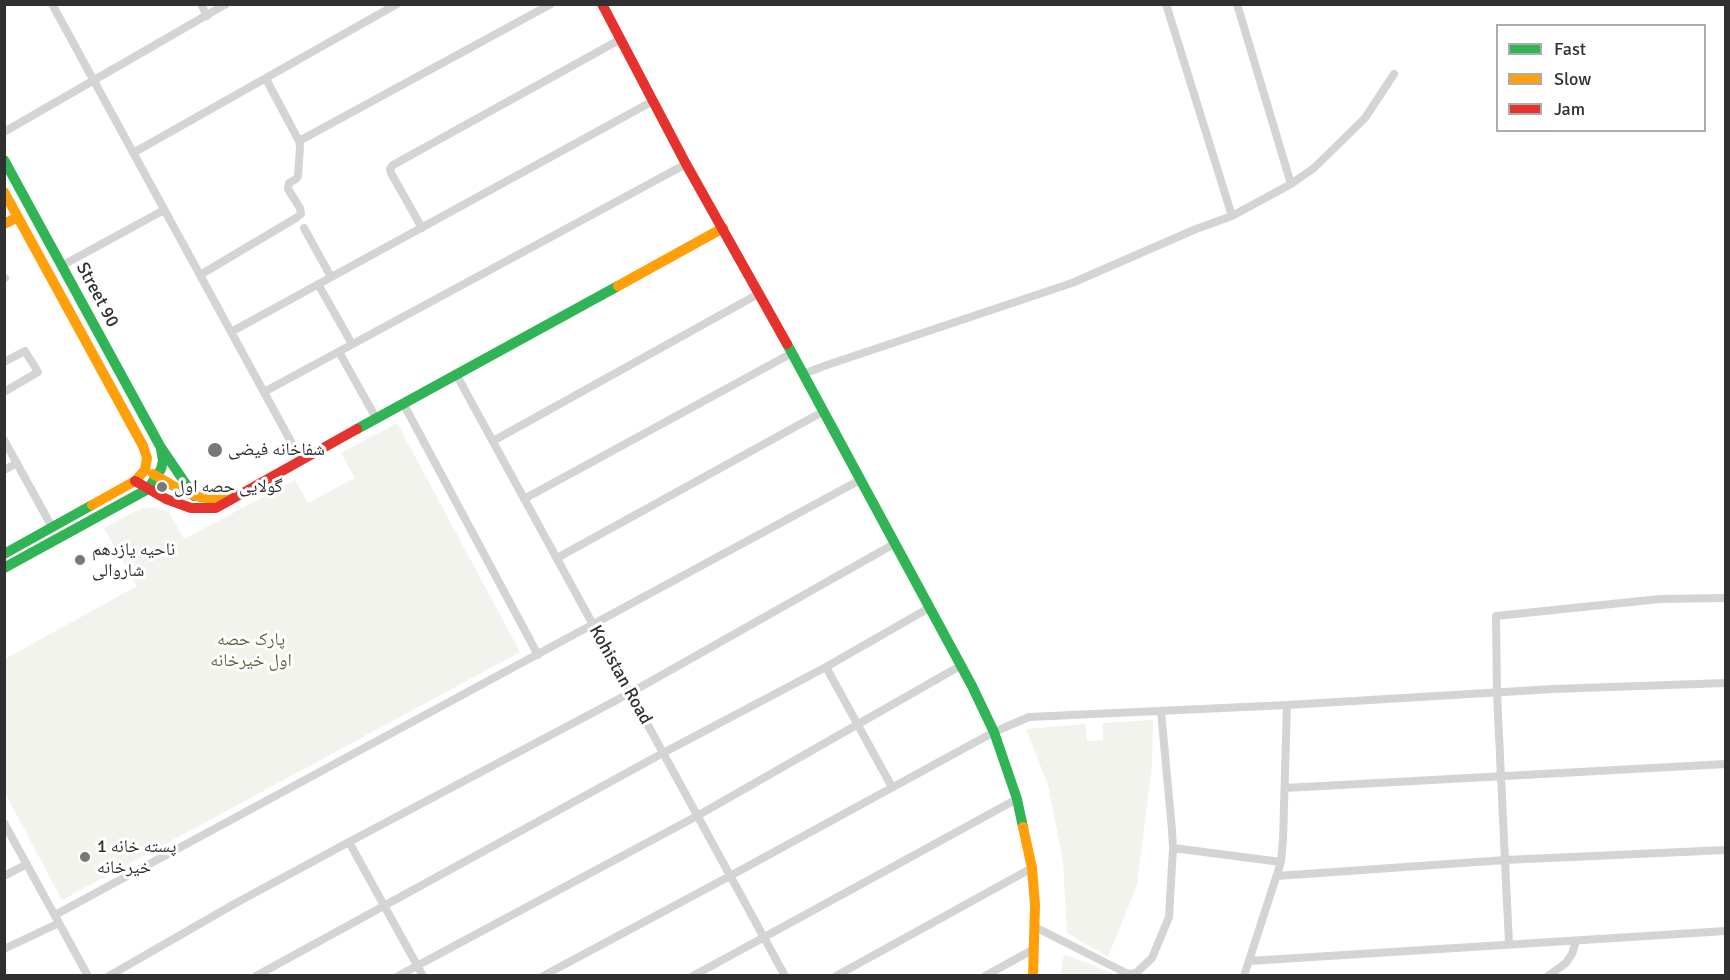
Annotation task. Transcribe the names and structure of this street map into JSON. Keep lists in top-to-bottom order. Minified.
{"streets":{"main road":["Street 90"],"street":["Kohistan Road"]},"parks":["پارک حصه اول خیرخانه"],"places":["شفاخانه فیضی","گولایی حصه اول","ناحیه یازدهم شاروالی","1 پسته خانه خیرخانه"],"legend":["Fast","Slow","Jam"]}
